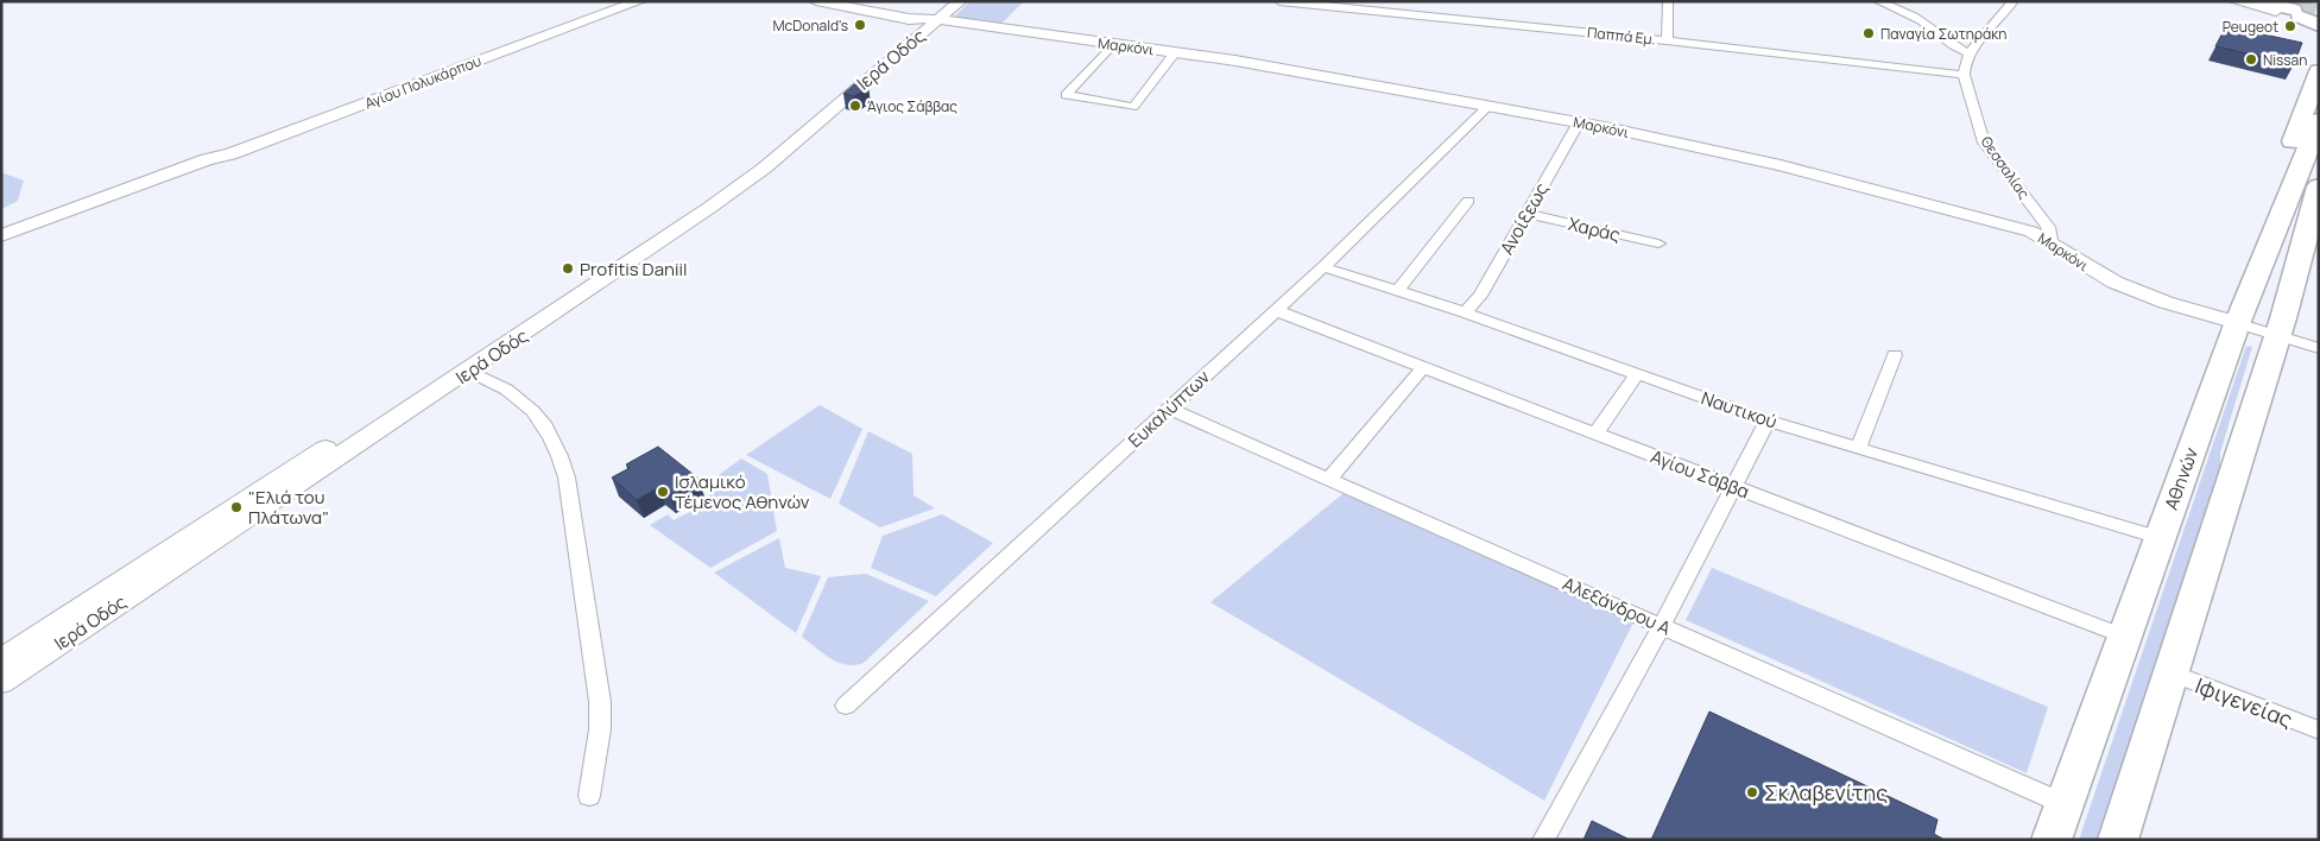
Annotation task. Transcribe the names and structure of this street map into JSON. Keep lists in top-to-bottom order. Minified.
{"streets":{"highway":["Αθηνών"],"main road":["Μαρκόνι","Ιερά Οδός","Αγίου Πολυκάρπου"],"street":["Παππά Εμ.","Θεσσαλίας","Ανοίξεως","Χαράς","Ευκαλύπτων","Ναυτικού","Αγίου Σάββα","Αλεξάνδρου Α","Ιφιγενείας"]},"crossings":[["Παππά Εμ.","Θεσσαλίας"],["Μαρκόνι","Ιερά Οδός"],["Μαρκόνι","Θεσσαλίας"],["Μαρκόνι","Ανοίξεως"],["Μαρκόνι","Ευκαλύπτων"],["Μαρκόνι","Αθηνών"],["Ανοίξεως","Χαράς"],["Ανοίξεως","Ναυτικού"],["Ευκαλύπτων","Ναυτικού"],["Ευκαλύπτων","Αγίου Σάββα"],["Ευκαλύπτων","Αλεξάνδρου Α"],["Ναυτικού","Αθηνών"],["Αγίου Σάββα","Αθηνών"],["Αθηνών","Αλεξάνδρου Α"]],"places":["McDonald's","Peugeot","Παναγία Σωτηράκη","Nissan","Άγιος Σάββας","Profitis Daniil","Ισλαμικό Τέμενος Αθηνών","\"Ελιά του Πλάτωνα\"","Σκλαβενίτης"]}
